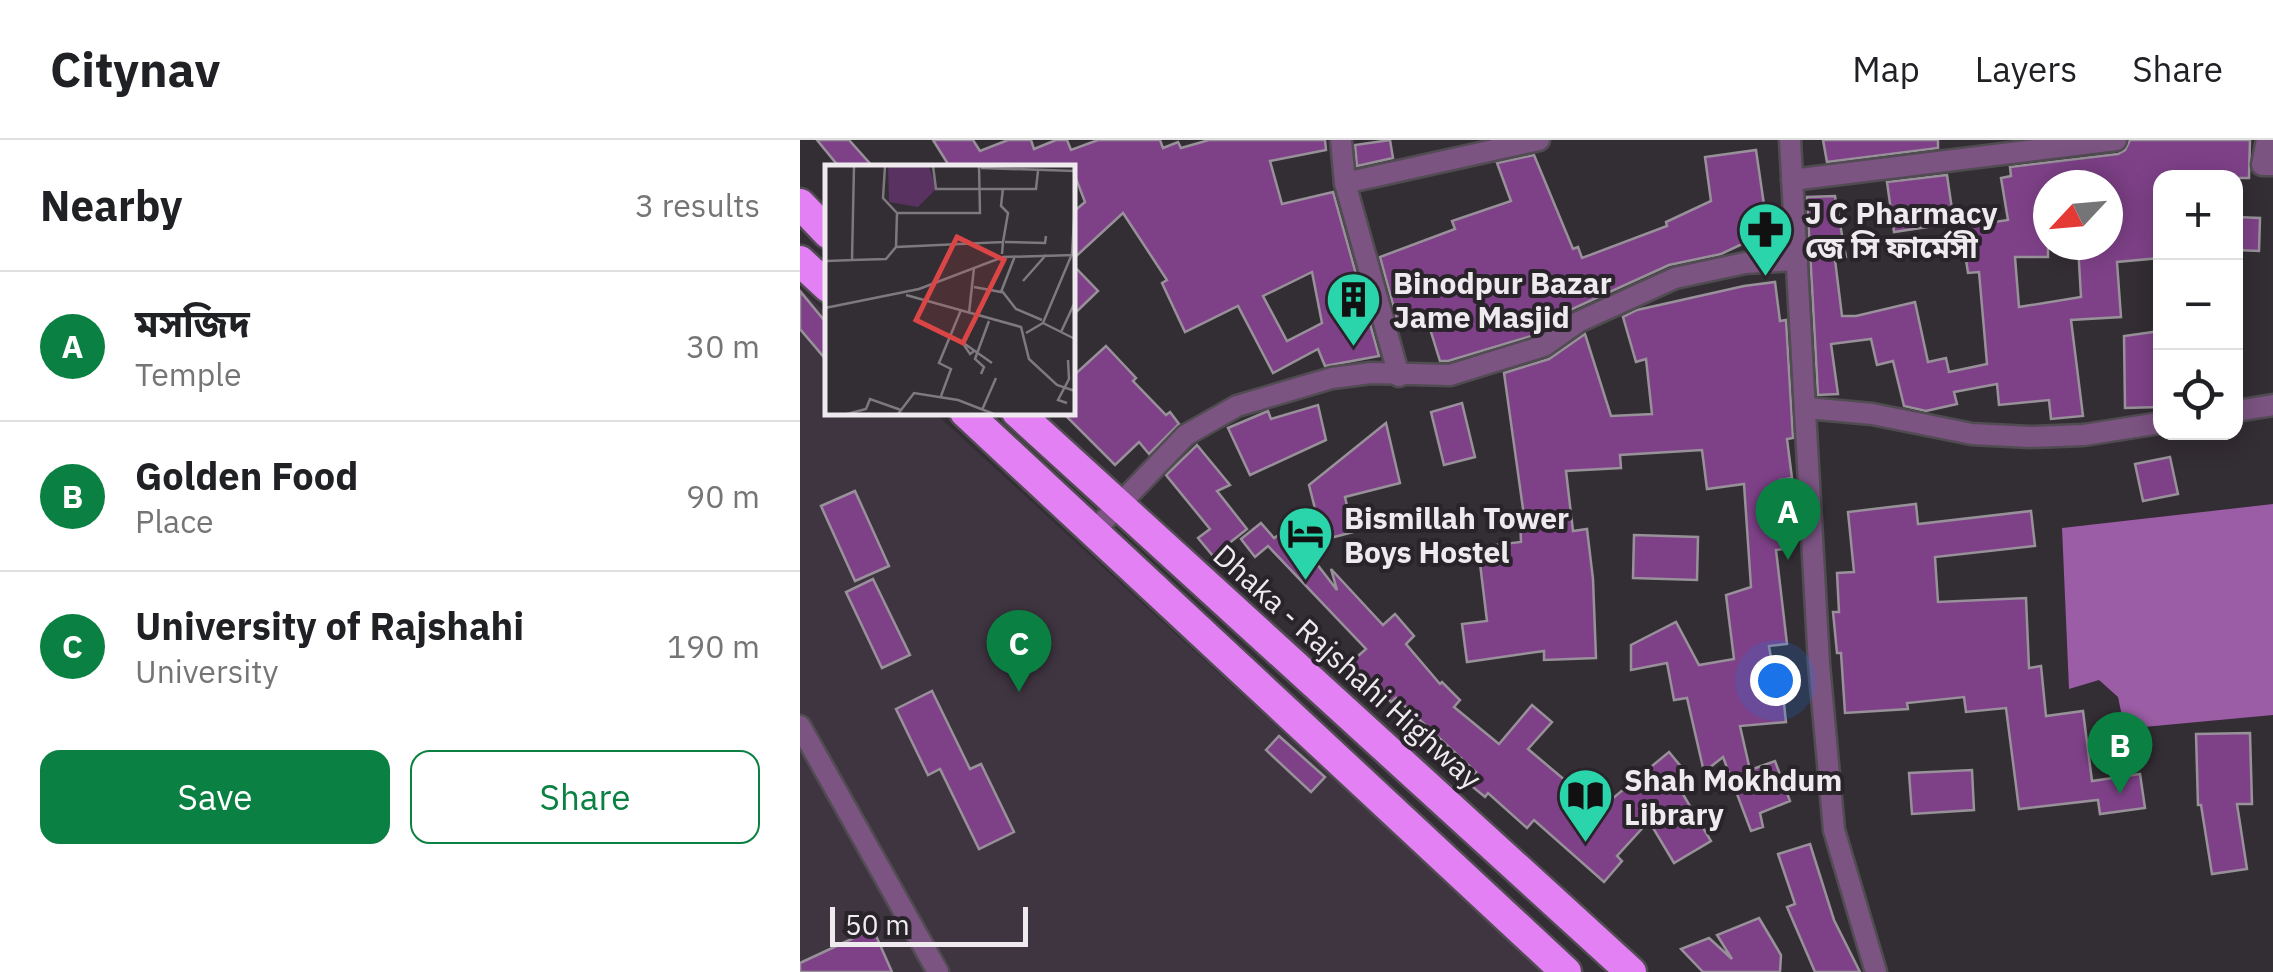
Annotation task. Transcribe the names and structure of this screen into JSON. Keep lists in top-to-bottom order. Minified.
{"streets":{"highway":["Dhaka - Rajshahi Highway"]},"places":{"pharmacy":["J C Pharmacy জে সি ফার্মেসী"],"building":["Binodpur Bazar Jame Masjid"],"hotel":["Bismillah Tower Boys Hostel"],"library":["Shah Mokhdum Library"]},"scale_bar":"50 m","north":"bottom left","page":{"header":"Citynav","nav":["Map","Layers","Share"],"heading":["Nearby","3 results"],"map_buttons":["+","−"],"list":[{"mark":"A","name":"মসজিদ","note":"Temple","value":"30 m"},{"mark":"B","name":"Golden Food","note":"Place","value":"90 m"},{"mark":"C","name":"University of Rajshahi","note":"University","value":"190 m"}],"pins":["A","C","B"],"buttons":["Save","Share"],"scale":"50 m"}}
